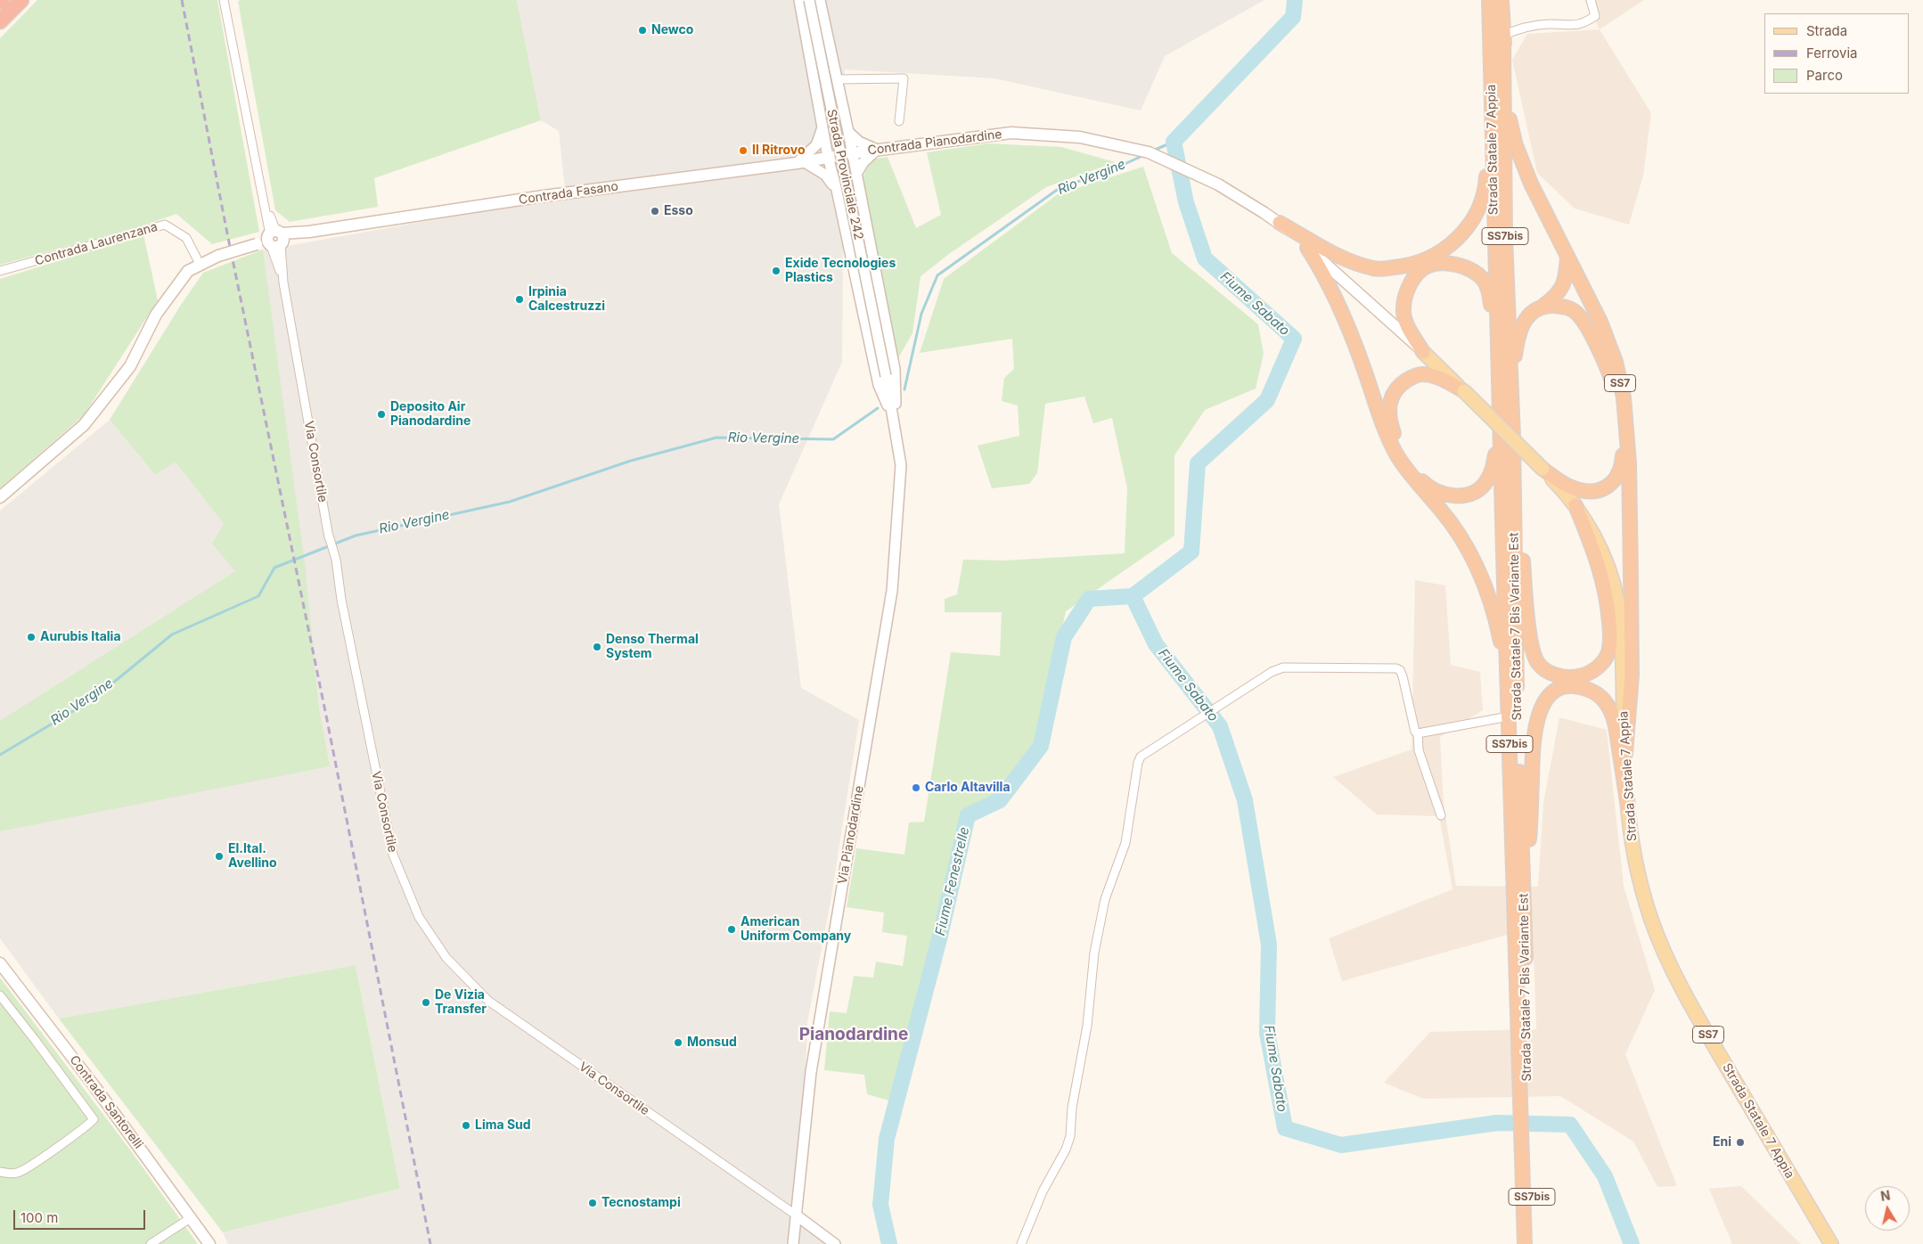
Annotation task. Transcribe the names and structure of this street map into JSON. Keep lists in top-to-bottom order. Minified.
{"streets":{"highway":["Strada Statale 7 Appia","SS7bis","SS7","Strada Statale 7 Bis Variante Est"],"main road":["Contrada Pianodardine","Contrada Fasano","Contrada Santorelli"],"street":["Strada Provinciale 242","Contrada Laurenzana","Via Consortile","Via Pianodardine"]},"crossings":[["Contrada Pianodardine","Contrada Fasano"],["Contrada Pianodardine","SS7"],["Strada Statale 7 Appia","SS7"],["Strada Statale 7 Appia","Strada Statale 7 Bis Variante Est"],["Strada Provinciale 242","Via Pianodardine"],["Contrada Fasano","Contrada Laurenzana"],["Contrada Fasano","Via Consortile"],["SS7","Strada Statale 7 Bis Variante Est"],["Via Consortile","Via Pianodardine"]],"districts":["Pianodardine"],"water":["Rio Vergine","Fiume Sabato","Fiume Fenestrelle"],"places":["Newco","Il Ritrovo","Esso","Exide Tecnologies Plastics","Irpinia Calcestruzzi","Deposito Air Pianodardine","Aurubis Italia","Denso Thermal System","Carlo Altavilla","El.Ital. Avellino","American Uniform Company","De Vizia Transfer","Monsud","Lima Sud","Eni","Tecnostampi"],"legend":["Strada","Ferrovia","Parco"],"scale_bar":"100 m","north":"top"}
